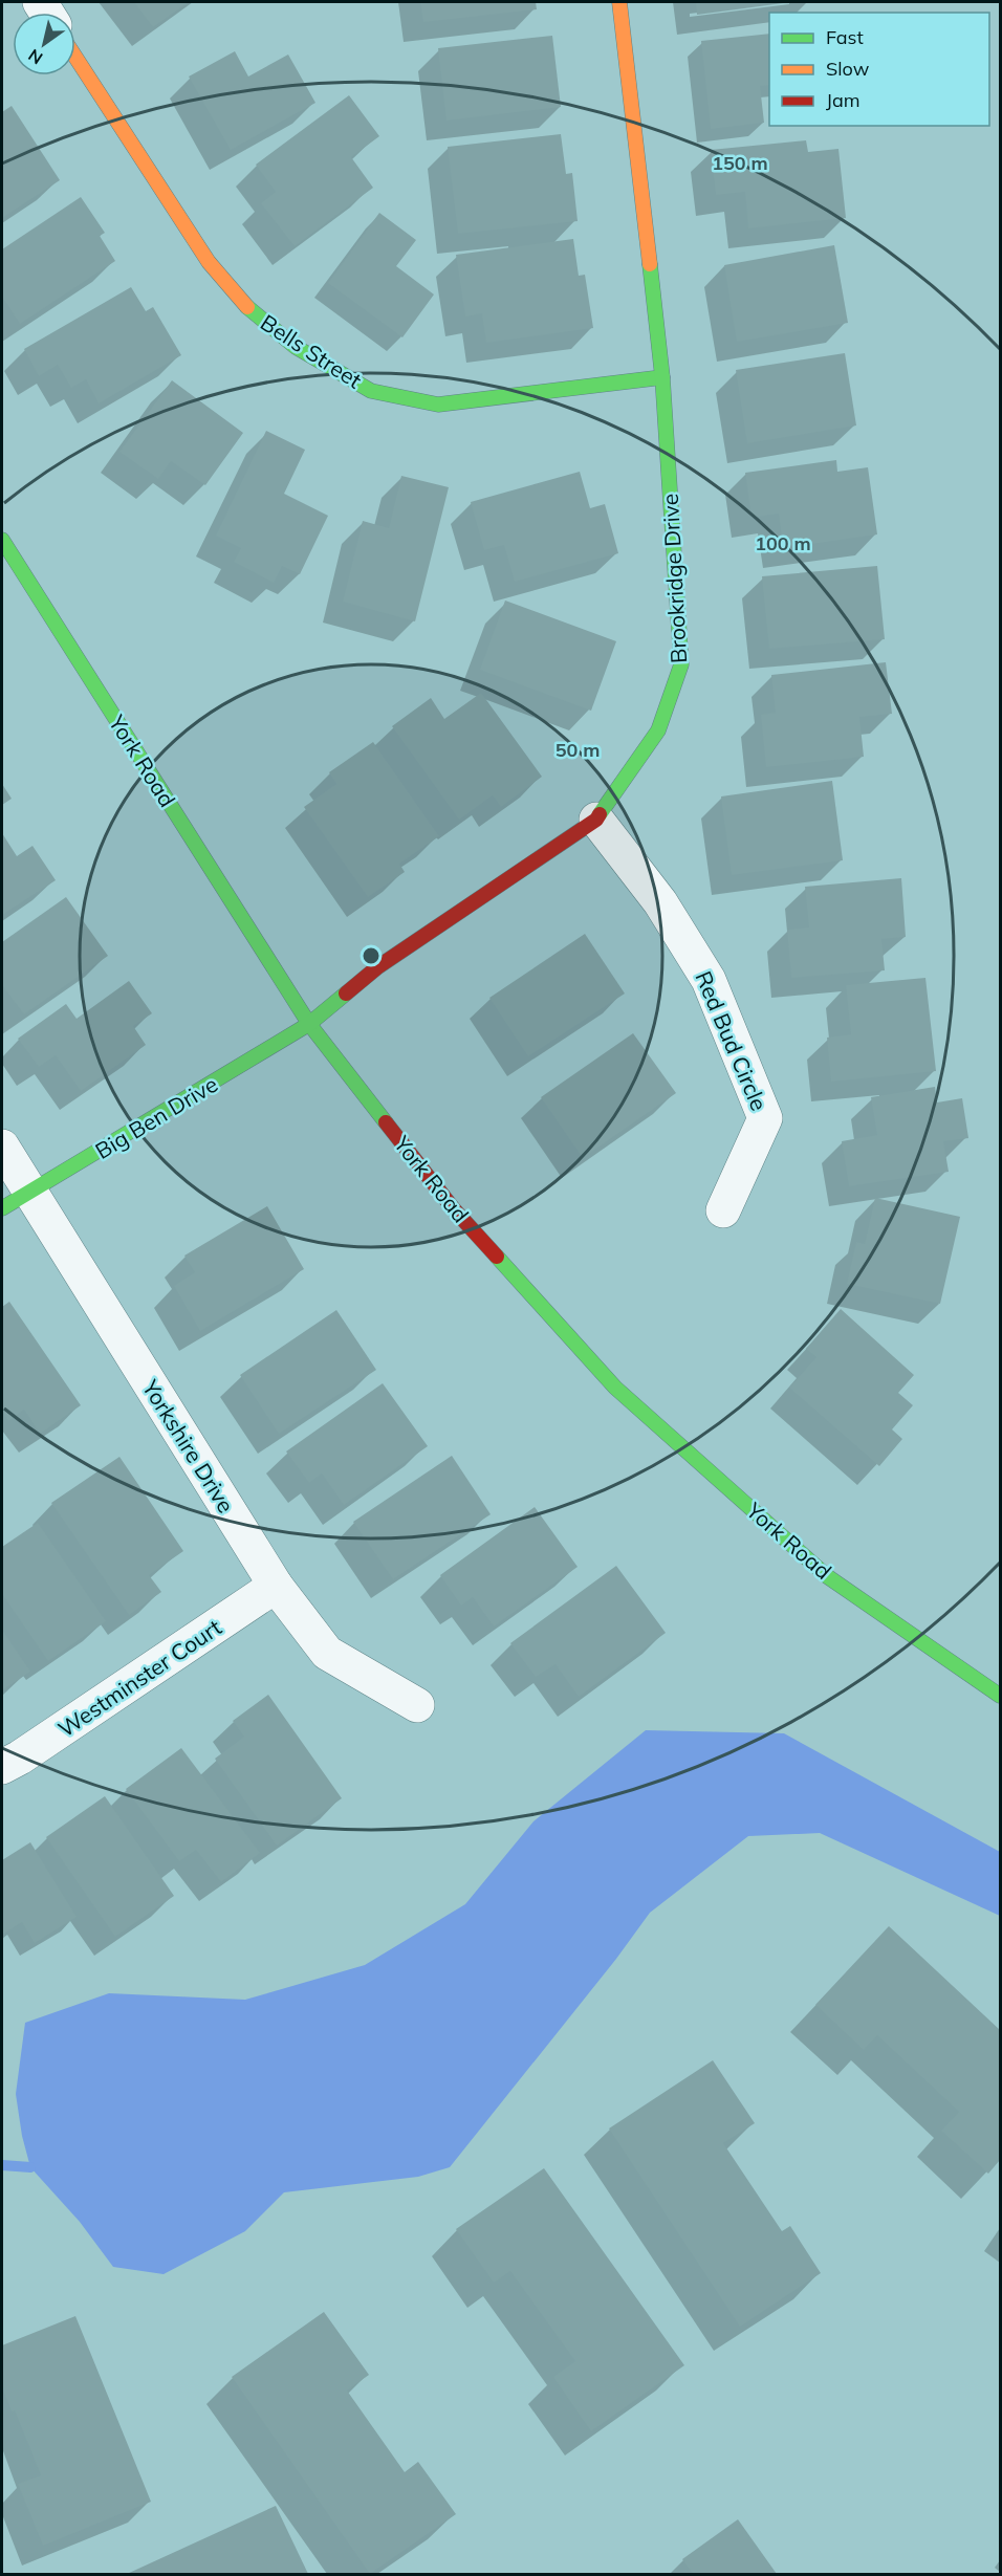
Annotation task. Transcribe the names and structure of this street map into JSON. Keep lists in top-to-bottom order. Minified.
{"streets":{"street":["Bells Street","Brookridge Drive","York Road","Red Bud Circle","Big Ben Drive","Yorkshire Drive","Westminster Court"]},"crossings":[["Bells Street","Brookridge Drive"],["Brookridge Drive","York Road"],["Brookridge Drive","Red Bud Circle"],["Brookridge Drive","Big Ben Drive"],["York Road","Big Ben Drive"],["Big Ben Drive","Yorkshire Drive"],["Yorkshire Drive","Westminster Court"]],"legend":["Fast","Slow","Jam"],"north":"bottom left","rings":["150 m","100 m","50 m"]}
